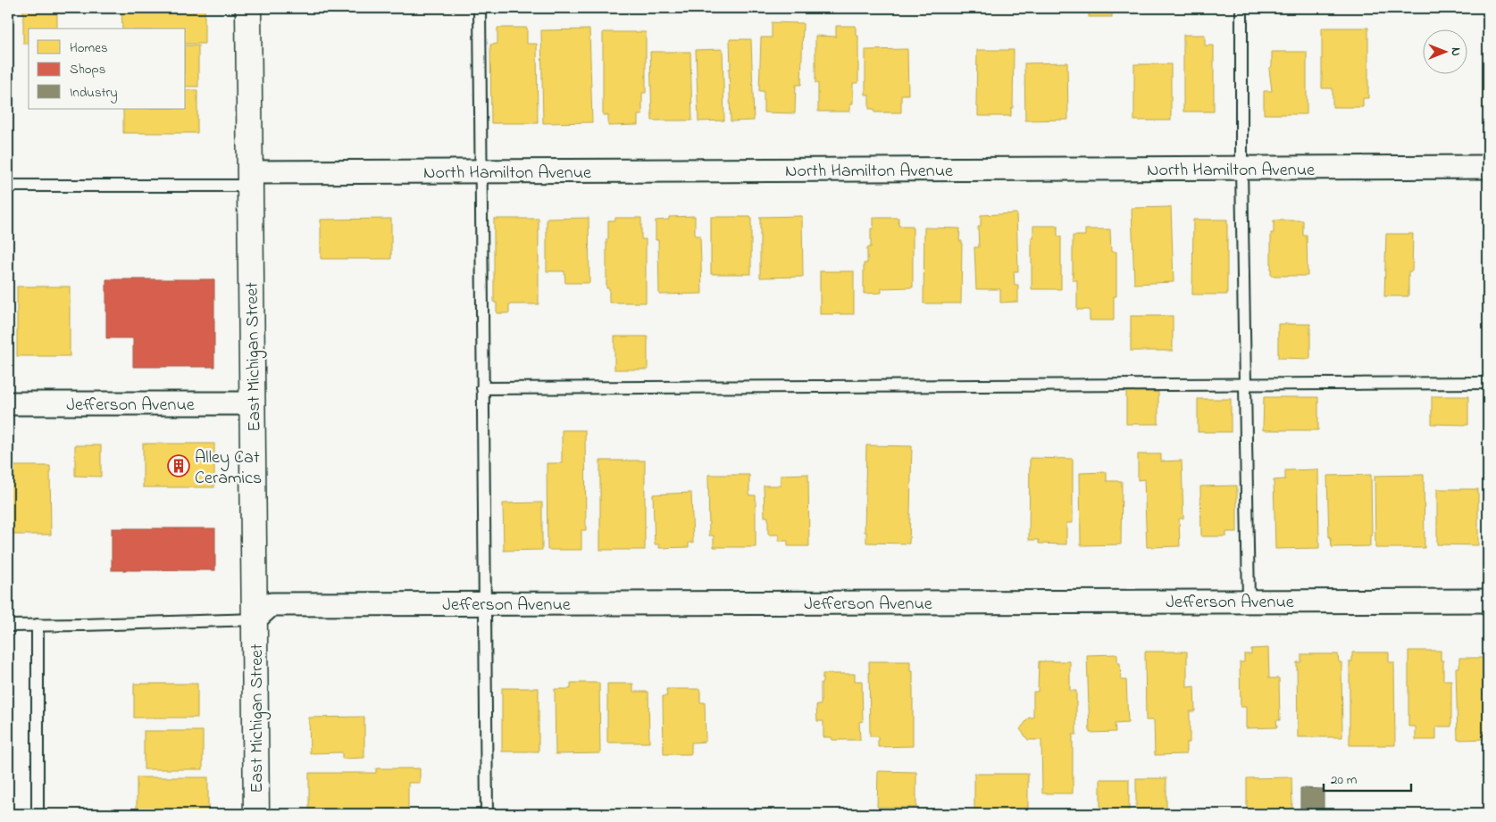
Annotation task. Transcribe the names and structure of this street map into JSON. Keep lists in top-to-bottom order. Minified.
{"streets":{"main road":["East Michigan Street"],"street":["North Hamilton Avenue","Jefferson Avenue"]},"crossings":[["North Hamilton Avenue","East Michigan Street"],["East Michigan Street","Jefferson Avenue"]],"places":{"building":["Alley Cat Ceramics"]},"legend":["Homes","Shops","Industry"],"scale_bar":"20 m","north":"right"}
